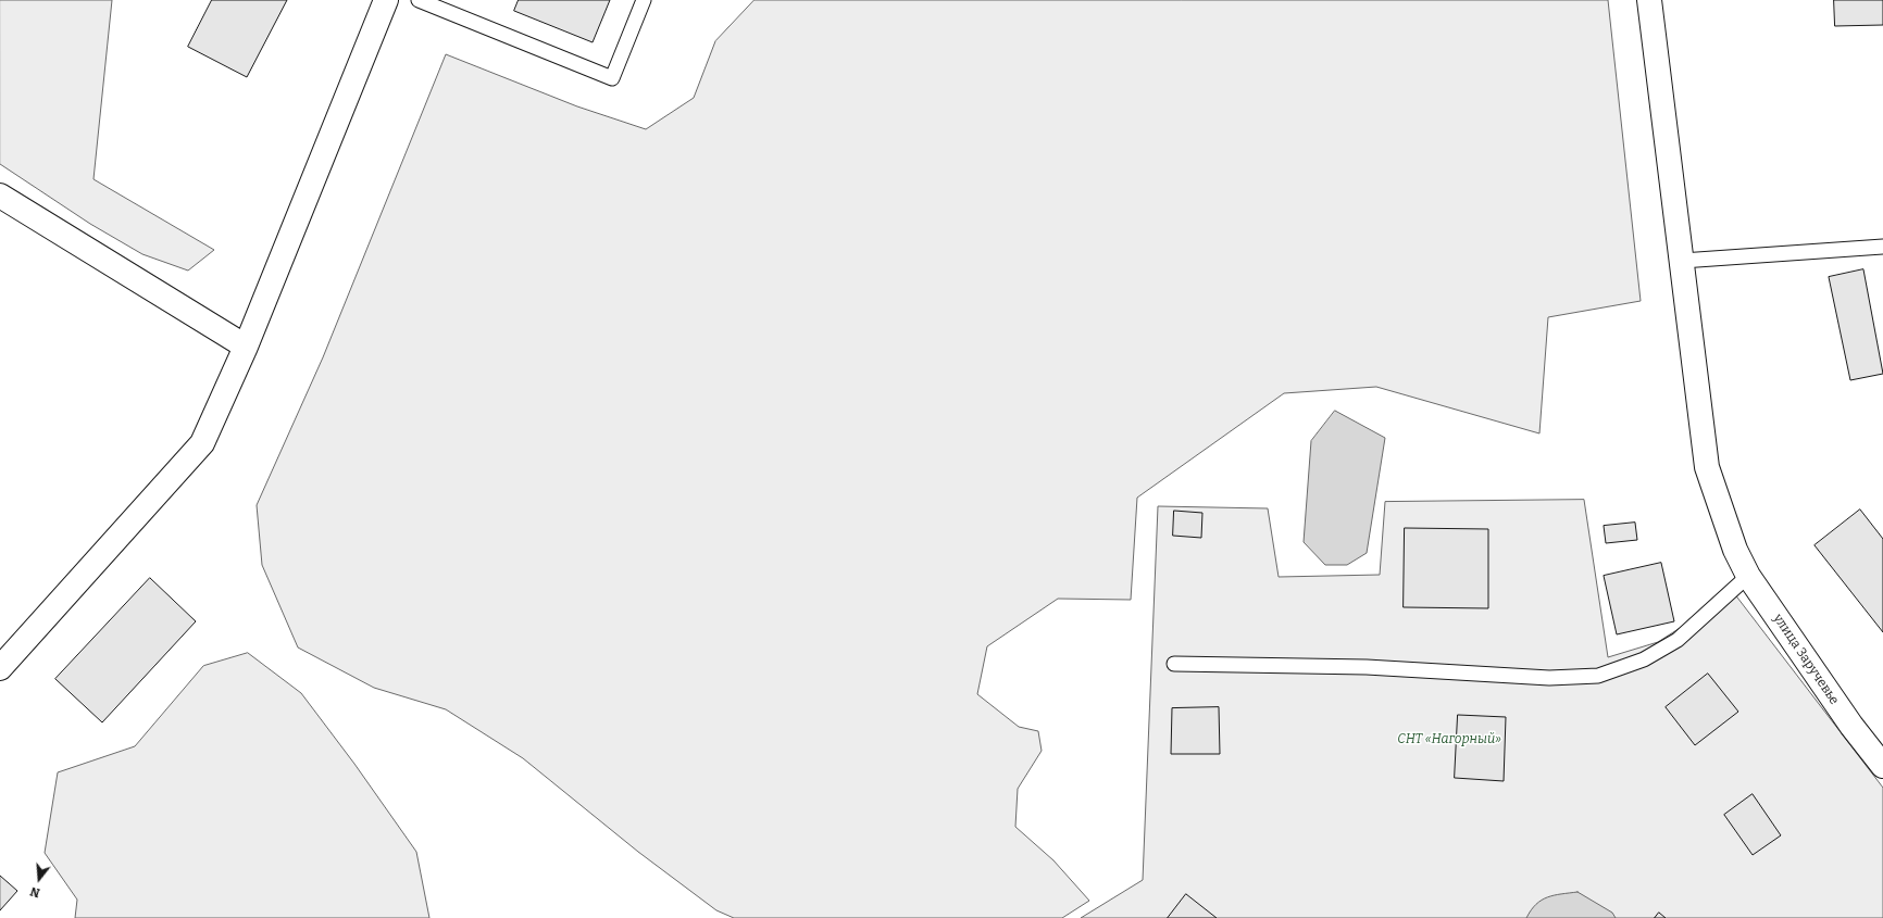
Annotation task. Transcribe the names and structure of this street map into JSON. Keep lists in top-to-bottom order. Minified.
{"streets":{"street":["улица Заручевье"]},"parks":["СНТ «Нагорный»"],"north":"bottom"}
